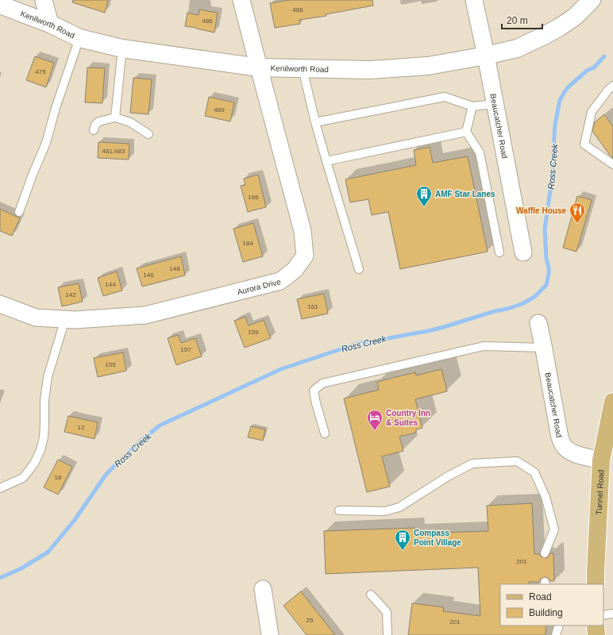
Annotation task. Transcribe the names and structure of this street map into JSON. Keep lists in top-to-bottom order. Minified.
{"streets":{"main road":["Tunnel Road"],"street":["Kenilworth Road","Beaucatcher Road","Aurora Drive"]},"crossings":[["Kenilworth Road","Beaucatcher Road"],["Kenilworth Road","Aurora Drive"],["Beaucatcher Road","Tunnel Road"]],"water":["Ross Creek"],"places":{"building":["AMF Star Lanes","Compass Point Village"],"restaurant":["Waffle House"],"hotel":["Country Inn & Suites"]},"house_numbers":["488","486","475","489","481;483","186","184","148","146","144","142","161","159","157","155","12","18","201","25","201"],"legend":["Road","Building"],"scale_bar":"20 m"}
